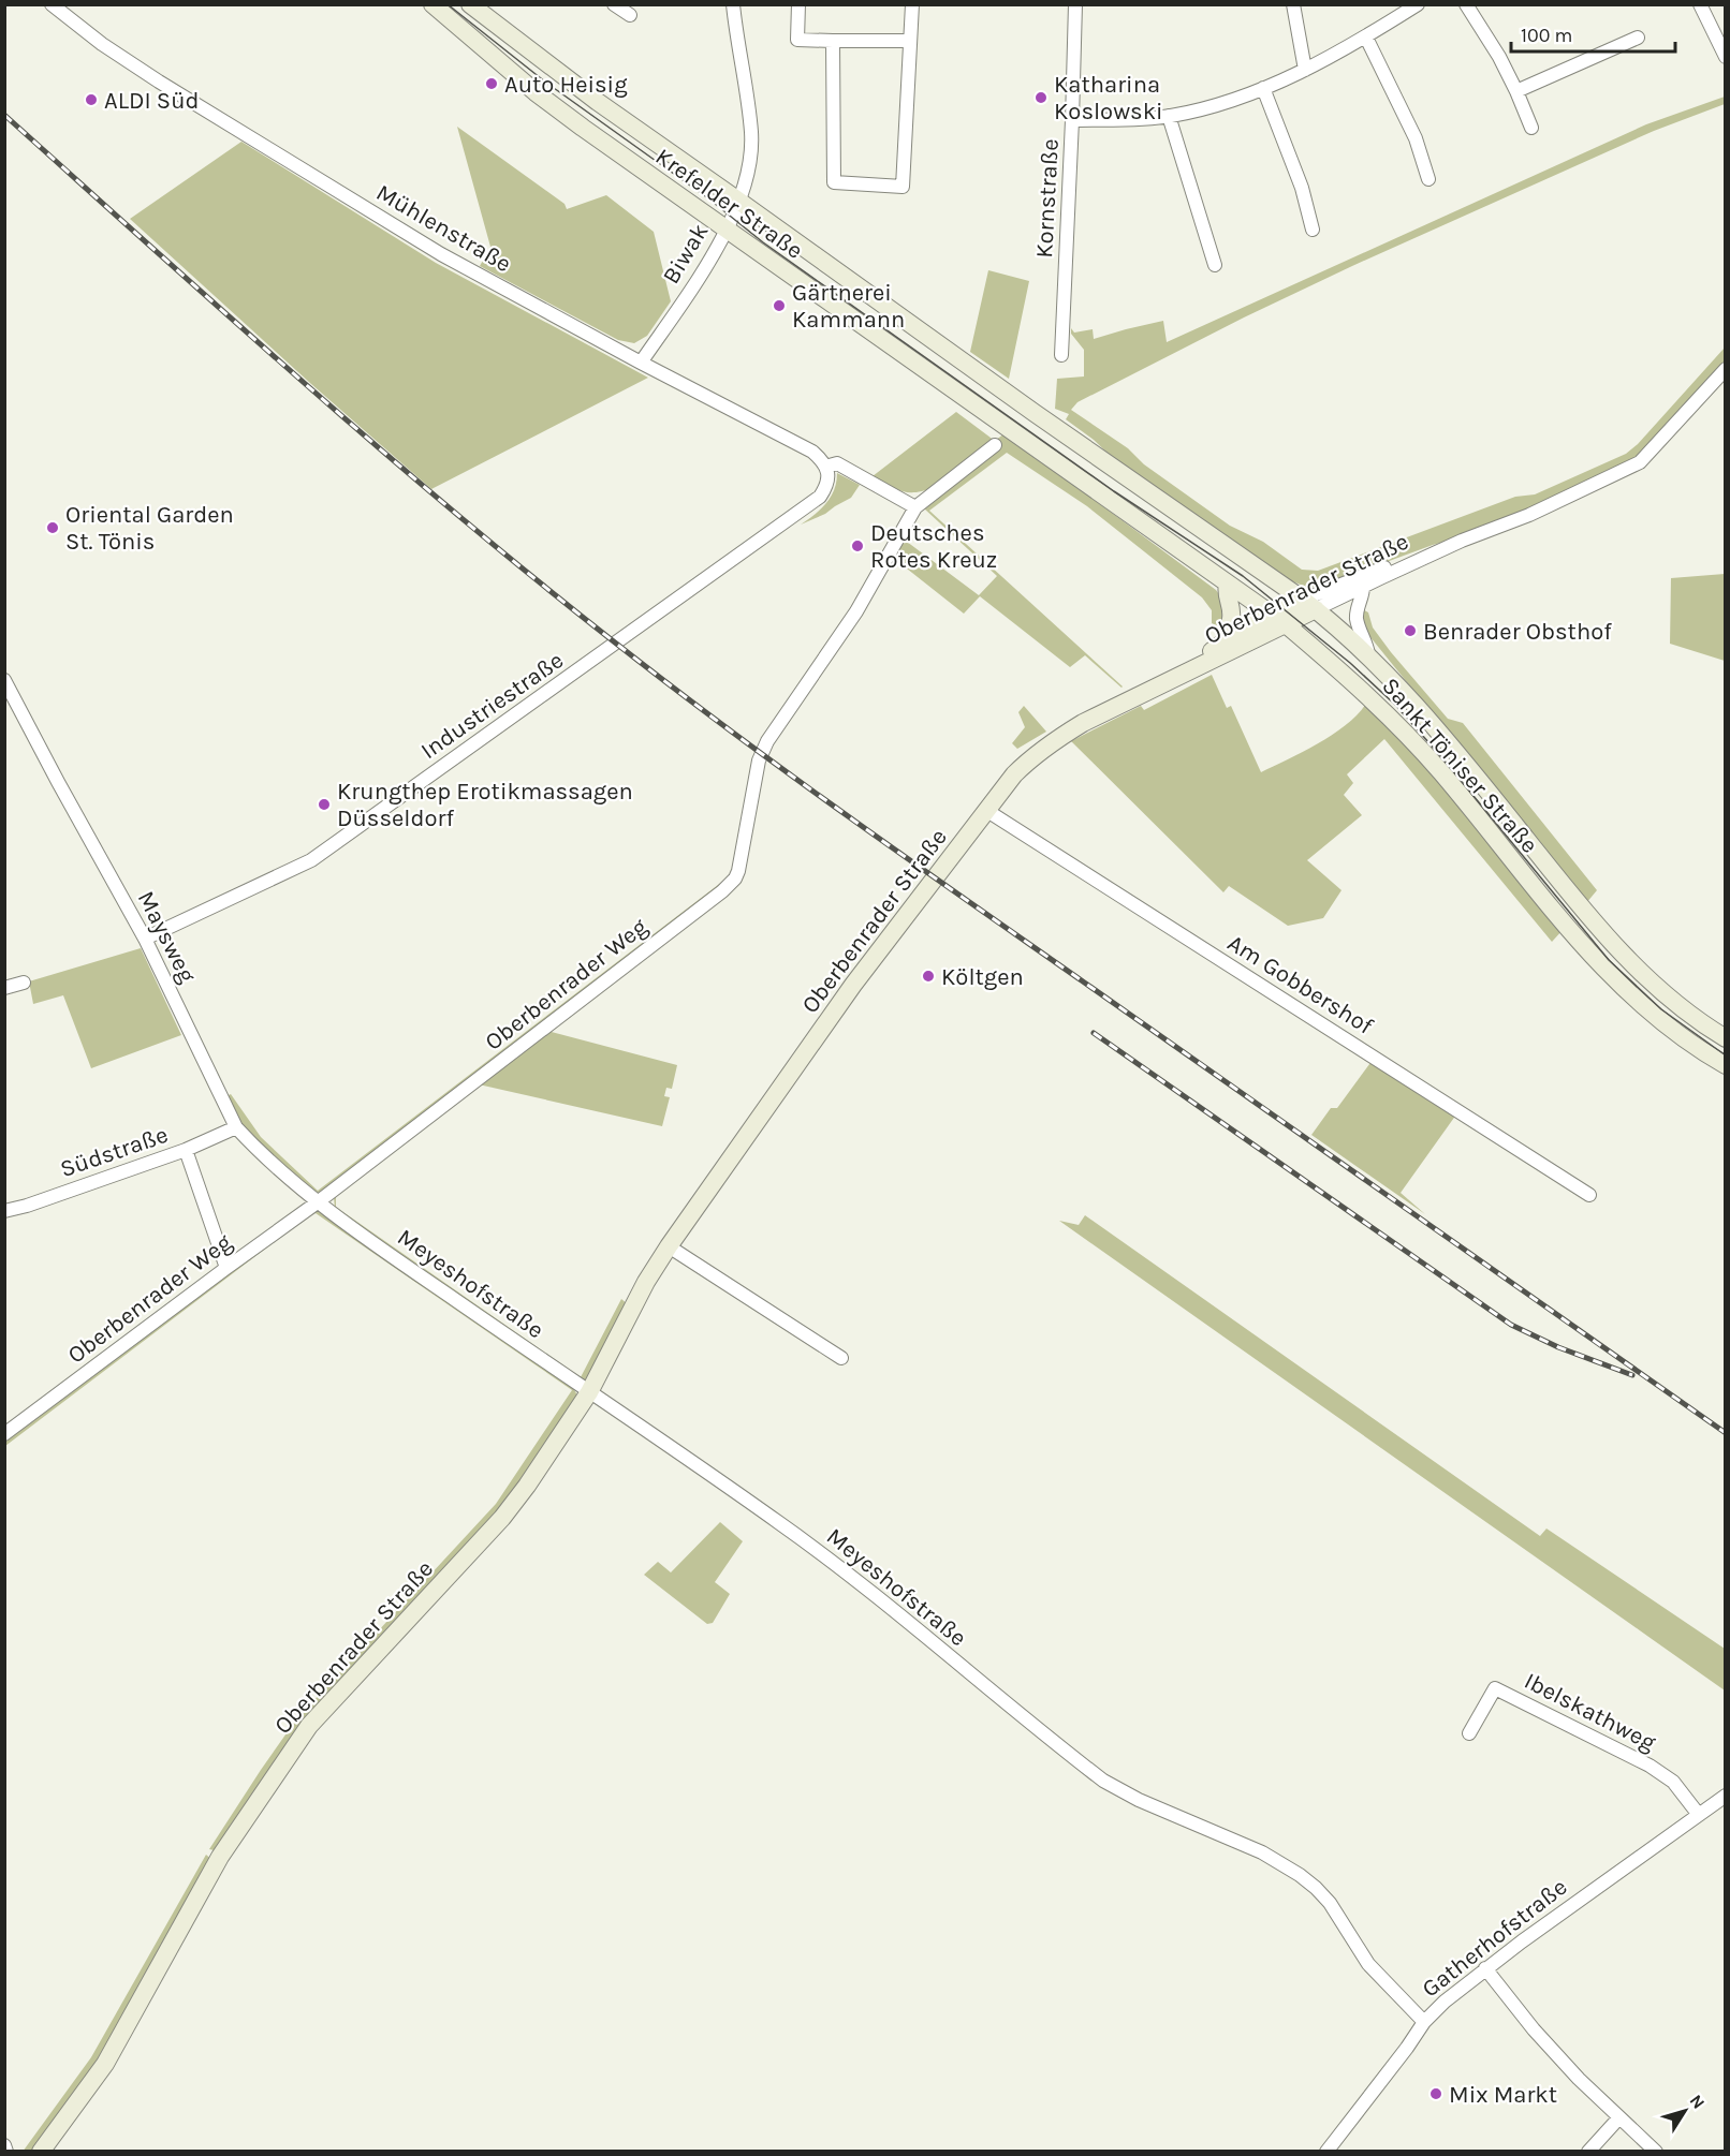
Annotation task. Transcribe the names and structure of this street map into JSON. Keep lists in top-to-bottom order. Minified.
{"streets":{"main road":["Krefelder Straße","Oberbenrader Straße","Sankt Töniser Straße"],"street":["Kornstraße","Mühlenstraße","Biwak","Industriestraße","Maysweg","Oberbenrader Weg","Am Gobbershof","Südstraße","Meyeshofstraße","Ibelskathweg","Gatherhofstraße"]},"crossings":[["Krefelder Straße","Biwak"],["Krefelder Straße","Sankt Töniser Straße"],["Mühlenstraße","Biwak"],["Mühlenstraße","Industriestraße"],["Oberbenrader Straße","Sankt Töniser Straße"],["Oberbenrader Straße","Am Gobbershof"],["Oberbenrader Straße","Meyeshofstraße"],["Industriestraße","Maysweg"],["Maysweg","Oberbenrader Weg"],["Maysweg","Südstraße"],["Maysweg","Meyeshofstraße"],["Oberbenrader Weg","Meyeshofstraße"],["Meyeshofstraße","Gatherhofstraße"],["Ibelskathweg","Gatherhofstraße"]],"places":["Auto Heisig","Katharina Koslowski","ALDI Süd","Gärtnerei Kammann","Oriental Garden St. Tönis","Deutsches Rotes Kreuz","Benrader Obsthof","Krungthep Erotikmassagen Düsseldorf","Költgen","Mix Markt"],"scale_bar":"100 m","north":"top right"}
